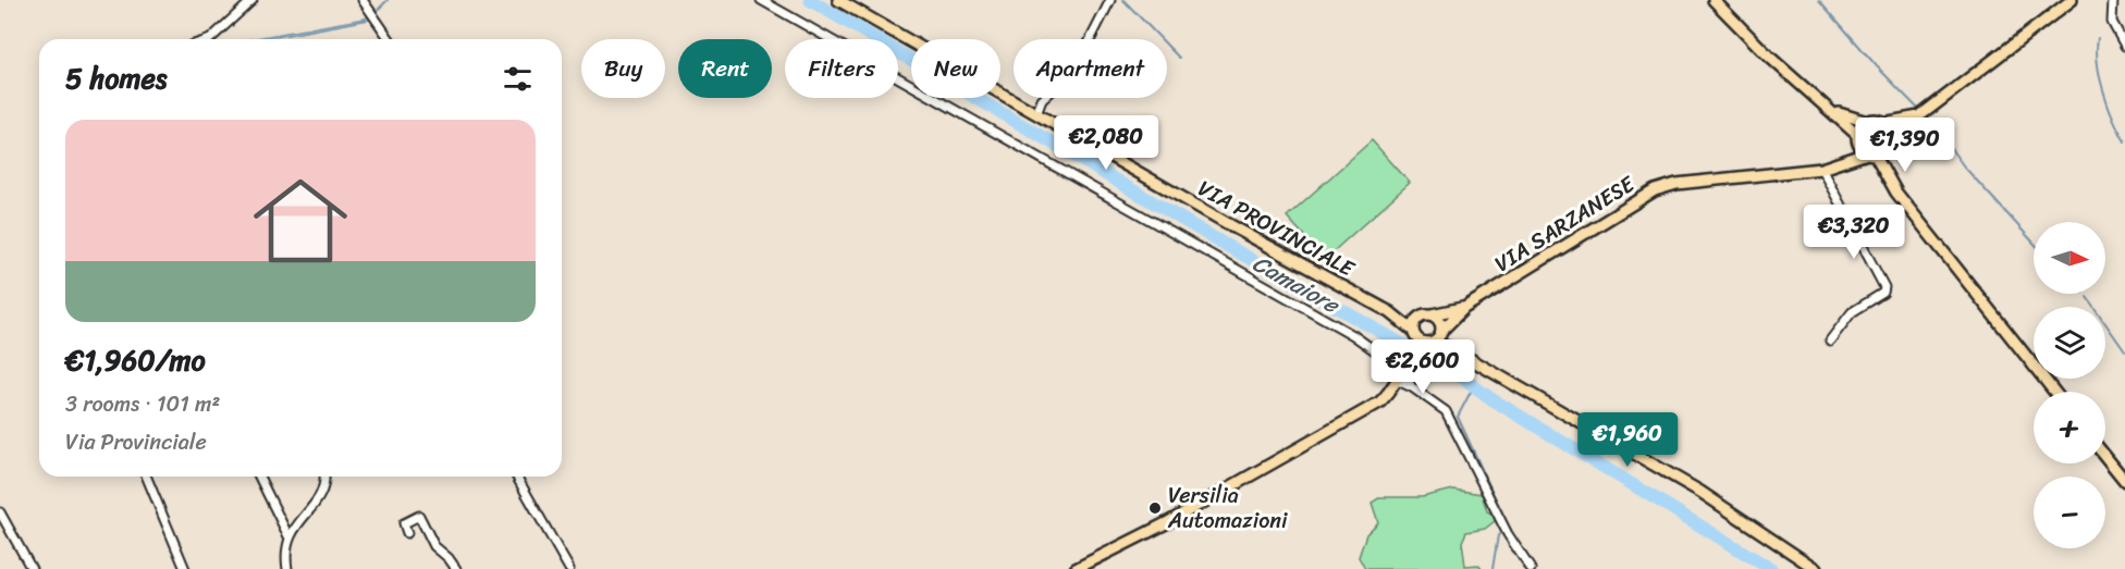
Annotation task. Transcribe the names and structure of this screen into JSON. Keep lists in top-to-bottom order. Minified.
{"streets":{"main road":["VIA SARZANESE","VIA PROVINCIALE"]},"crossings":[["VIA SARZANESE","VIA PROVINCIALE"]],"water":["Camaiore"],"places":["Versilia Automazioni"],"north":"right","page":{"chip":["Buy","Rent","Filters","New","Apartment"],"heading":"5 homes","price":["€2,080","€1,390","€3,320","€2,600","€1,960"],"list":[{"name":"€1,960/mo","note":"3 rooms · 101 m² · Via Provinciale"}],"map_buttons":["+","−"]}}
